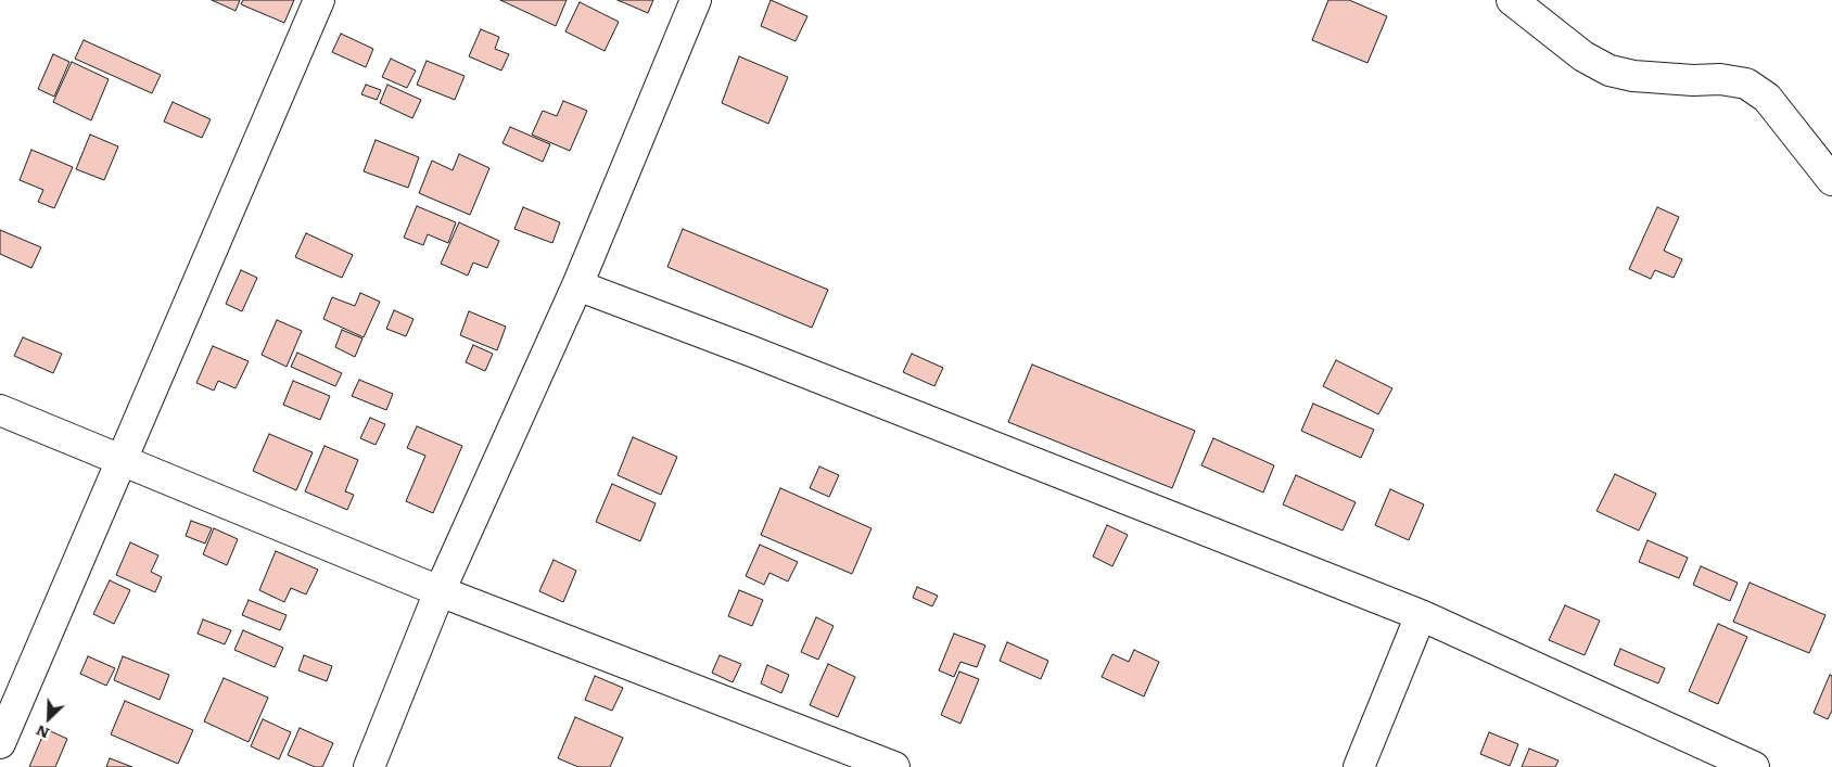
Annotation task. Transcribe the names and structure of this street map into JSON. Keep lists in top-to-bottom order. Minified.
{"north":"bottom left"}
